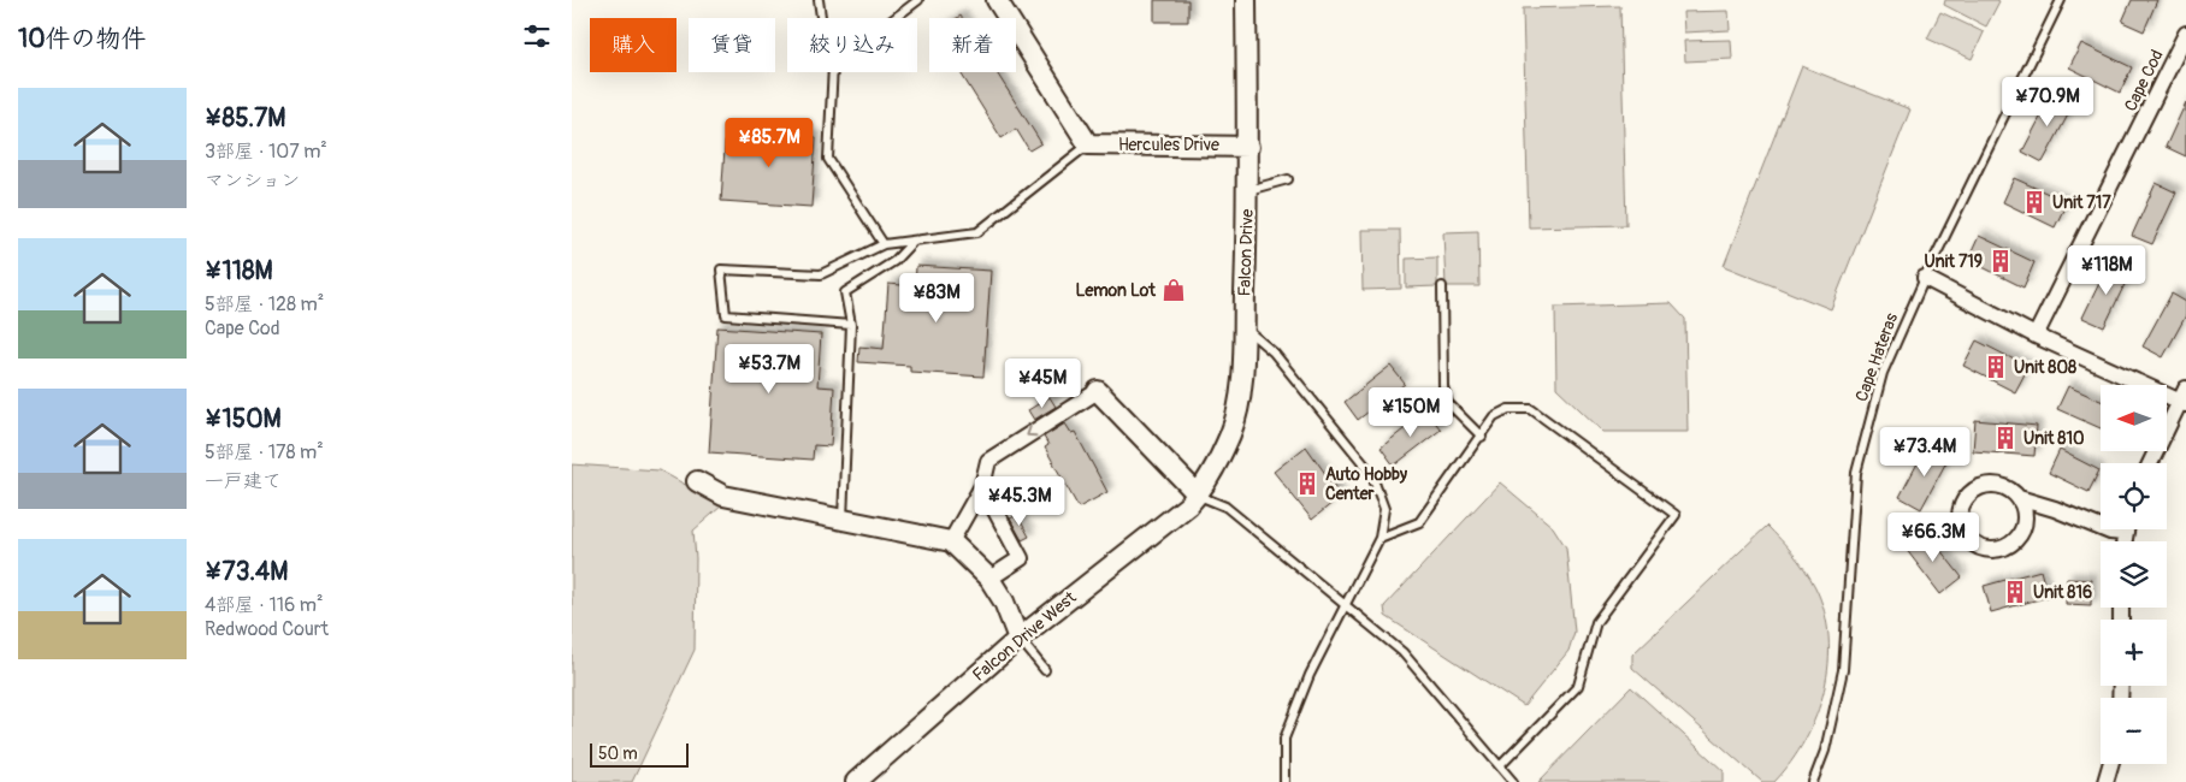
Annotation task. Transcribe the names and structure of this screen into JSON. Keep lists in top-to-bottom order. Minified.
{"streets":{"street":["Cape Cod","Hercules Drive","Falcon Drive","Falcon Drive West"],"lane":["Cape Hateras"]},"crossings":[["Hercules Drive","Falcon Drive"],["Falcon Drive","Falcon Drive West"]],"places":{"building":["Unit 717","Unit 719","Unit 808","Unit 810","Auto Hobby Center","Unit 816"],"shop":["Lemon Lot"]},"scale_bar":"50 m","north":"left","page":{"heading":"10件の物件","chip":["購入","賃貸","絞り込み","新着"],"list":[{"name":"¥85.7M","note":"3部屋 · 107 m² · マンション"},{"name":"¥118M","note":"5部屋 · 128 m² · Cape Cod"},{"name":"¥150M","note":"5部屋 · 178 m² · 一戸建て"},{"name":"¥73.4M","note":"4部屋 · 116 m² · Redwood Court"}],"price":["¥70.9M","¥85.7M","¥118M","¥83M","¥53.7M","¥45M","¥150M","¥73.4M","¥45.3M","¥66.3M"],"map_buttons":["+","−"],"scale":"50 m"}}
